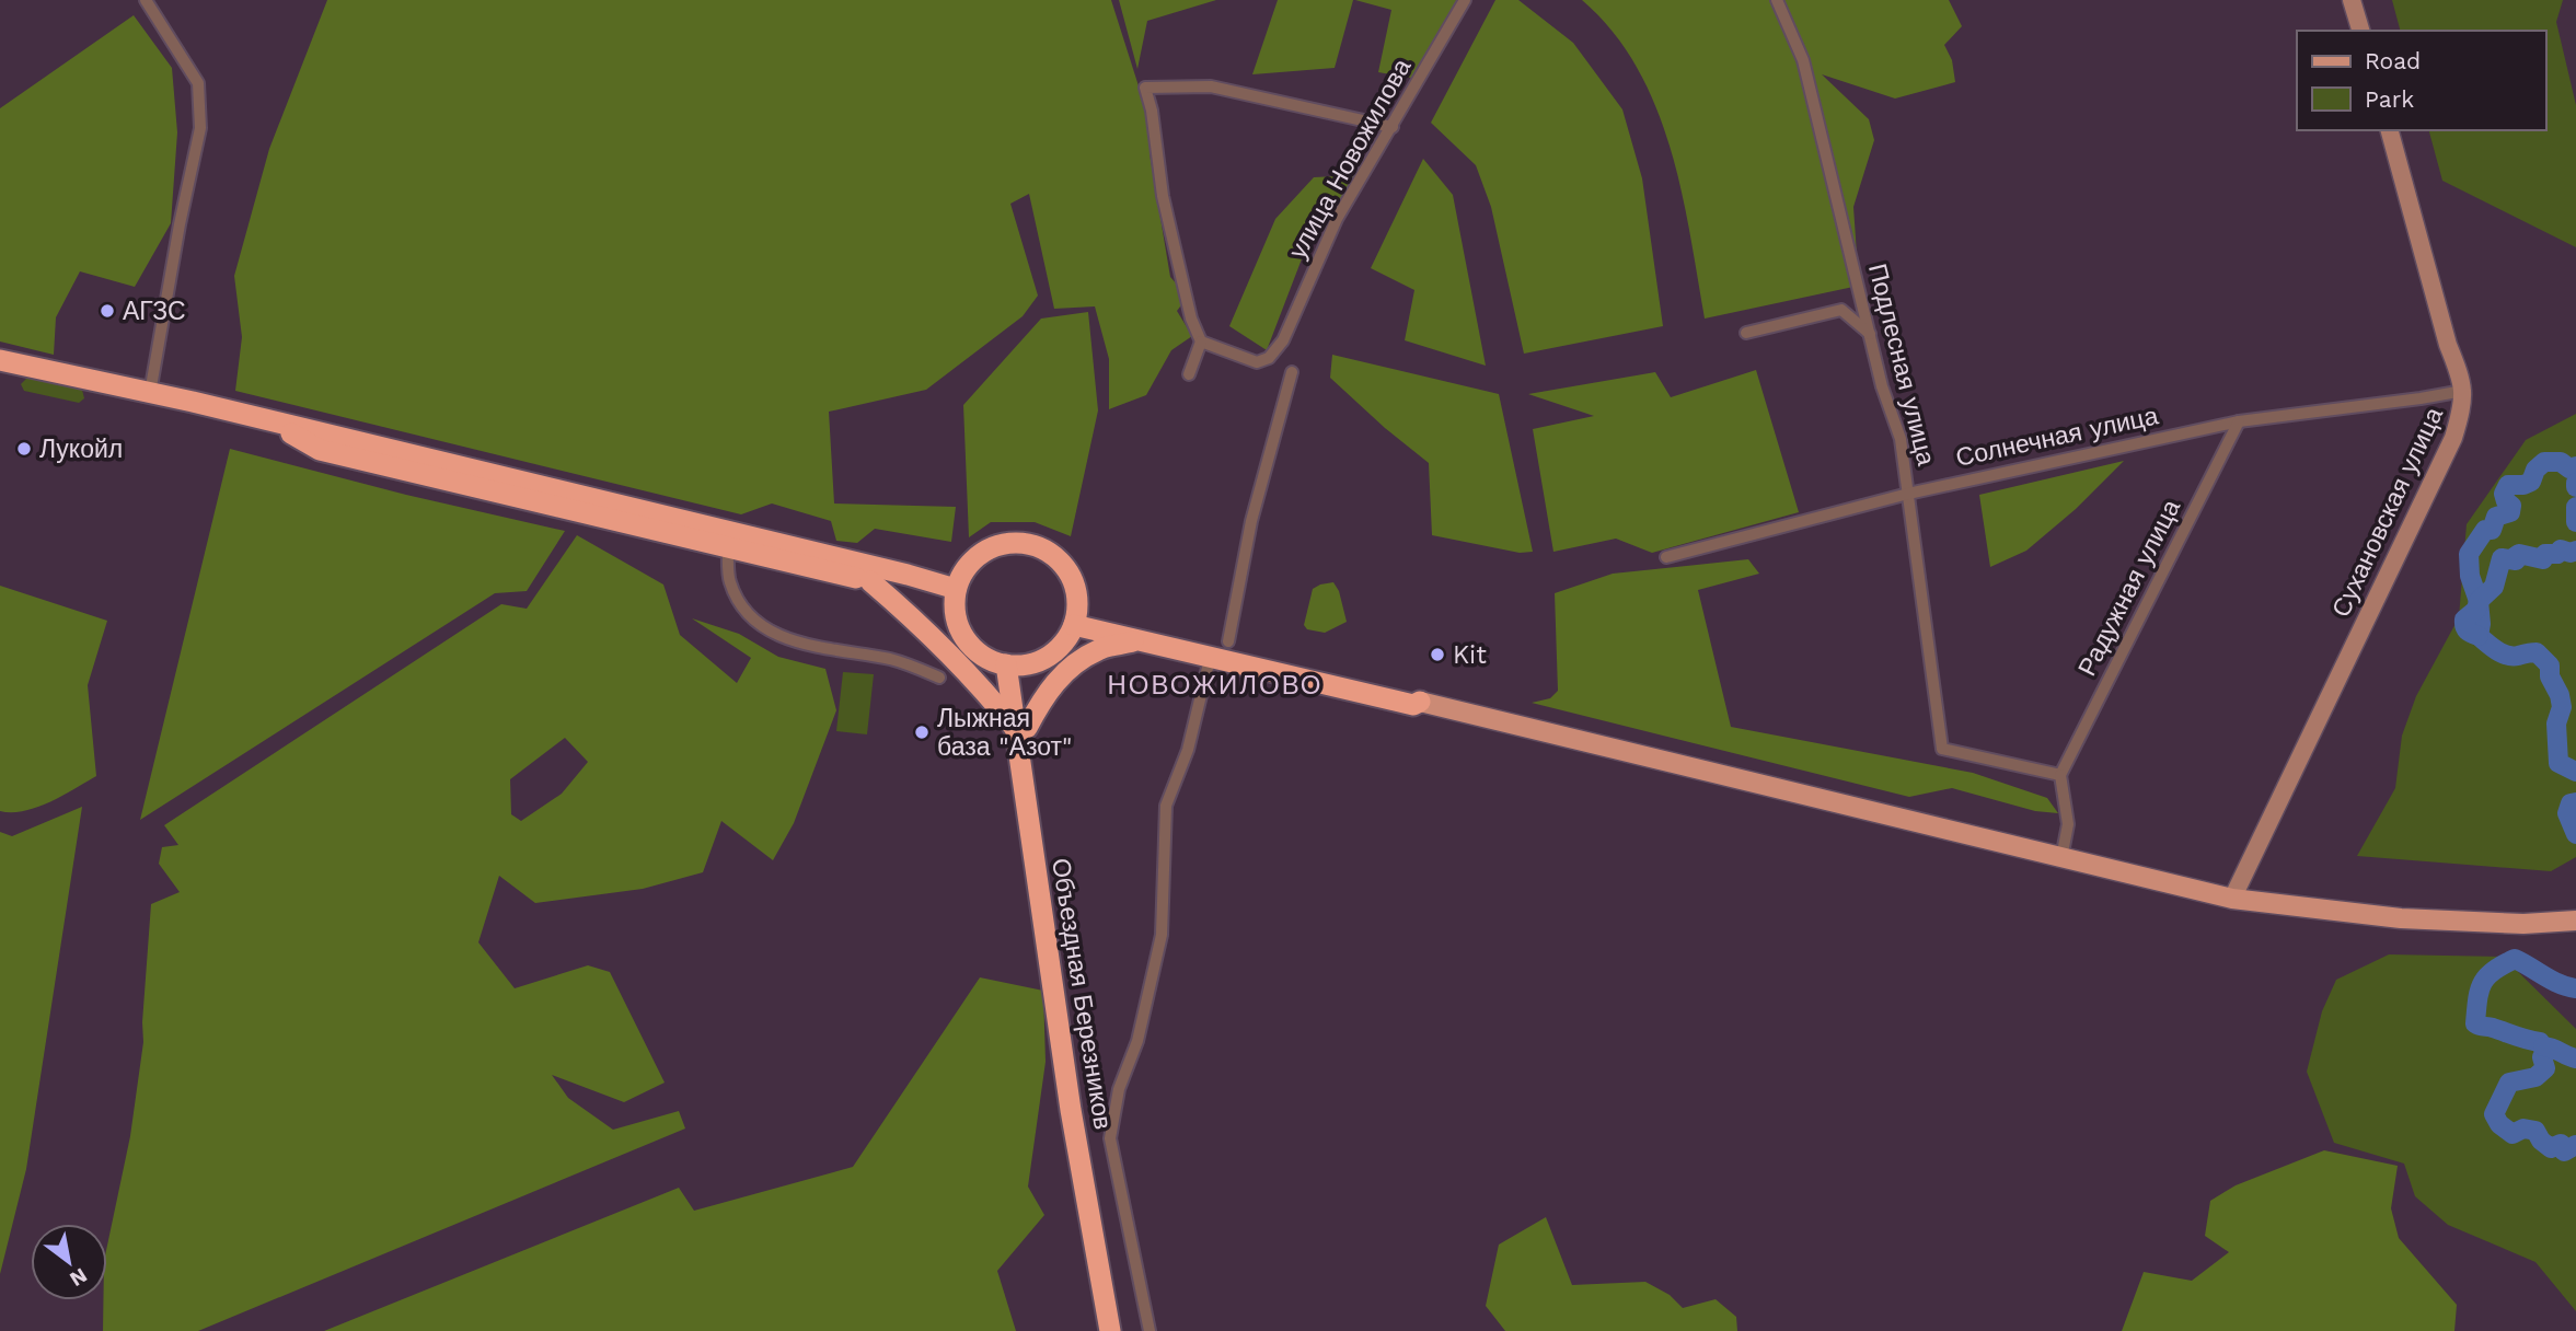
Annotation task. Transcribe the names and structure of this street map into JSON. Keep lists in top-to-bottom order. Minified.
{"streets":{"highway":["Объездная Березников"],"street":["улица Новожилова","Подлесная улица","Солнечная улица","Сухановская улица","Радужная улица"]},"crossings":[["Подлесная улица","Солнечная улица"],["Подлесная улица","Радужная улица"],["Солнечная улица","Сухановская улица"],["Солнечная улица","Радужная улица"]],"districts":["НОВОЖИЛОВО"],"places":["АГЗС","Лукойл","Kit","Лыжная база \"Азот\""],"legend":["Road","Park"],"north":"bottom right"}
